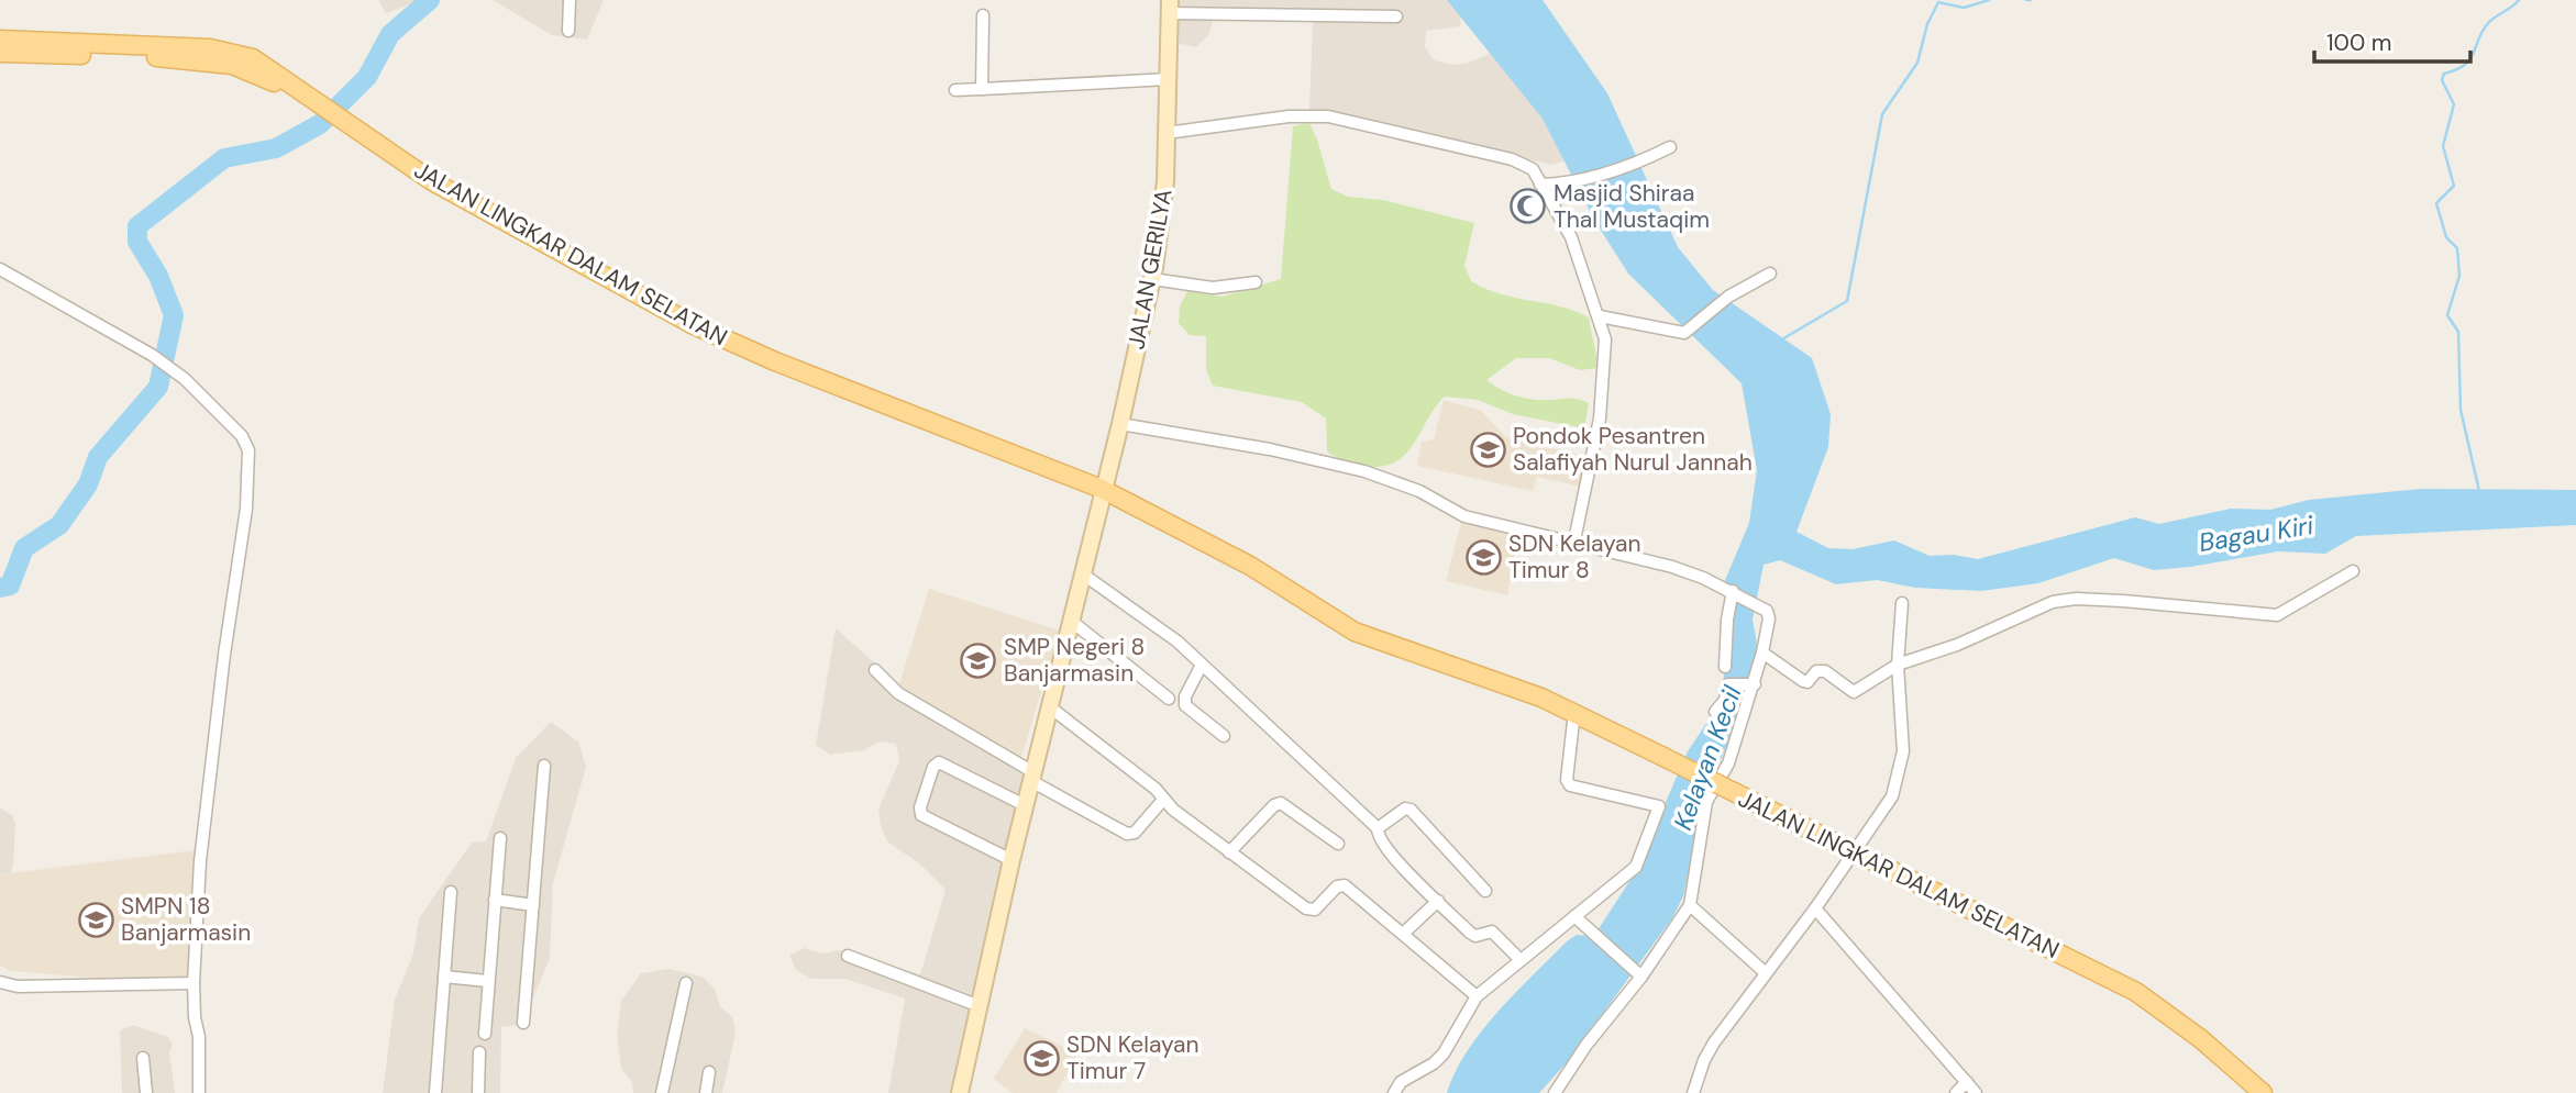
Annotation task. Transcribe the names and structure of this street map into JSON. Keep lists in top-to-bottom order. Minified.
{"streets":{"main road":["JALAN LINGKAR DALAM SELATAN"],"street":["JALAN GERILYA"]},"crossings":[["JALAN LINGKAR DALAM SELATAN","JALAN GERILYA"]],"water":["Bagau Kiri","Kelayan Kecil"],"places":{"mosque":["Masjid Shiraa Thal Mustaqim"],"school or university":["Pondok Pesantren Salafiyah Nurul Jannah","SDN Kelayan Timur 8","SMP Negeri 8 Banjarmasin","SMPN 18 Banjarmasin","SDN Kelayan Timur 7"]},"scale_bar":"100 m"}
